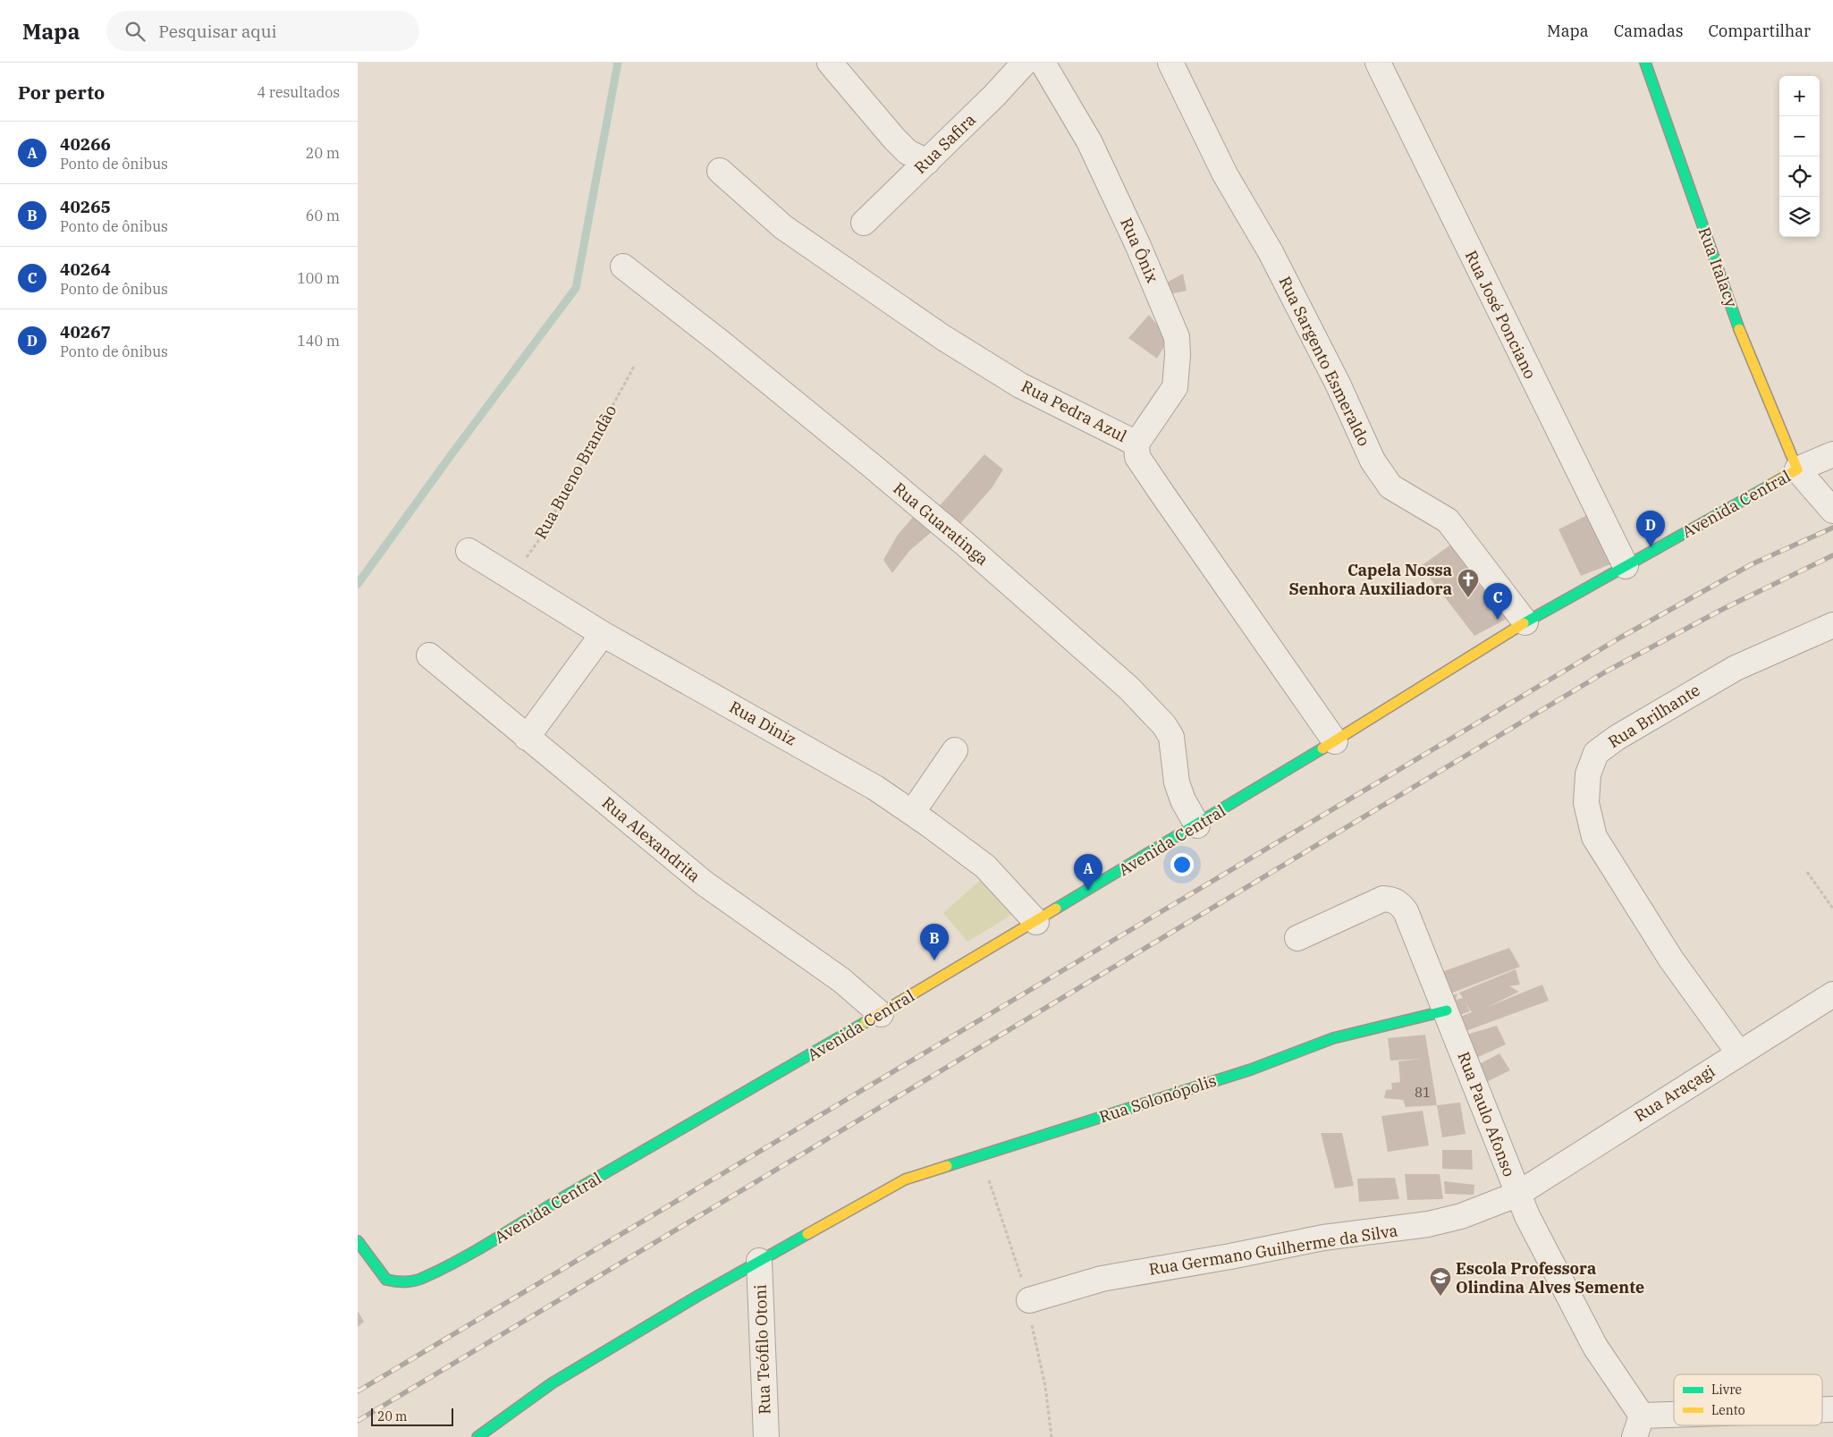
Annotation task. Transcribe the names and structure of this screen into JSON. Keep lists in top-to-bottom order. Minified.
{"streets":{"street":["Rua Safira","Rua Ônix","Rua Italacy","Rua José Ponciano","Rua Sargento Esmeraldo","Rua Pedra Azul","Avenida Central","Rua Guaratinga","Rua Brilhante","Rua Diniz","Rua Alexandrita","Rua Araçagi","Rua Solonópolis","Rua Paulo Afonso","Rua Germano Guilherme da Silva","Rua Teófilo Otoni"],"path":["Rua Bueno Brandão"]},"crossings":[["Rua Ônix","Rua Pedra Azul"],["Rua Italacy","Avenida Central"],["Rua José Ponciano","Avenida Central"],["Rua Sargento Esmeraldo","Avenida Central"],["Rua Pedra Azul","Avenida Central"],["Rua Bueno Brandão","Rua Diniz"],["Avenida Central","Rua Guaratinga"],["Avenida Central","Rua Diniz"],["Avenida Central","Rua Alexandrita"],["Rua Brilhante","Rua Araçagi"],["Rua Araçagi","Rua Paulo Afonso"],["Rua Araçagi","Rua Germano Guilherme da Silva"],["Rua Solonópolis","Rua Paulo Afonso"],["Rua Solonópolis","Rua Teófilo Otoni"],["Rua Paulo Afonso","Rua Germano Guilherme da Silva"]],"places":{"church":["Capela Nossa Senhora Auxiliadora"],"school or university":["Escola Professora Olindina Alves Semente"]},"house_numbers":["81"],"legend":["Livre","Lento"],"scale_bar":"20 m","page":{"header":"Mapa","search":"Pesquisar aqui","nav":["Mapa","Camadas","Compartilhar"],"heading":["Por perto","4 resultados"],"map_buttons":["+","−"],"list":[{"mark":"A","name":"40266","note":"Ponto de ônibus","value":"20 m"},{"mark":"B","name":"40265","note":"Ponto de ônibus","value":"60 m"},{"mark":"C","name":"40264","note":"Ponto de ônibus","value":"100 m"},{"mark":"D","name":"40267","note":"Ponto de ônibus","value":"140 m"}],"pins":["D","C","A","B"],"scale":"20 m"}}
